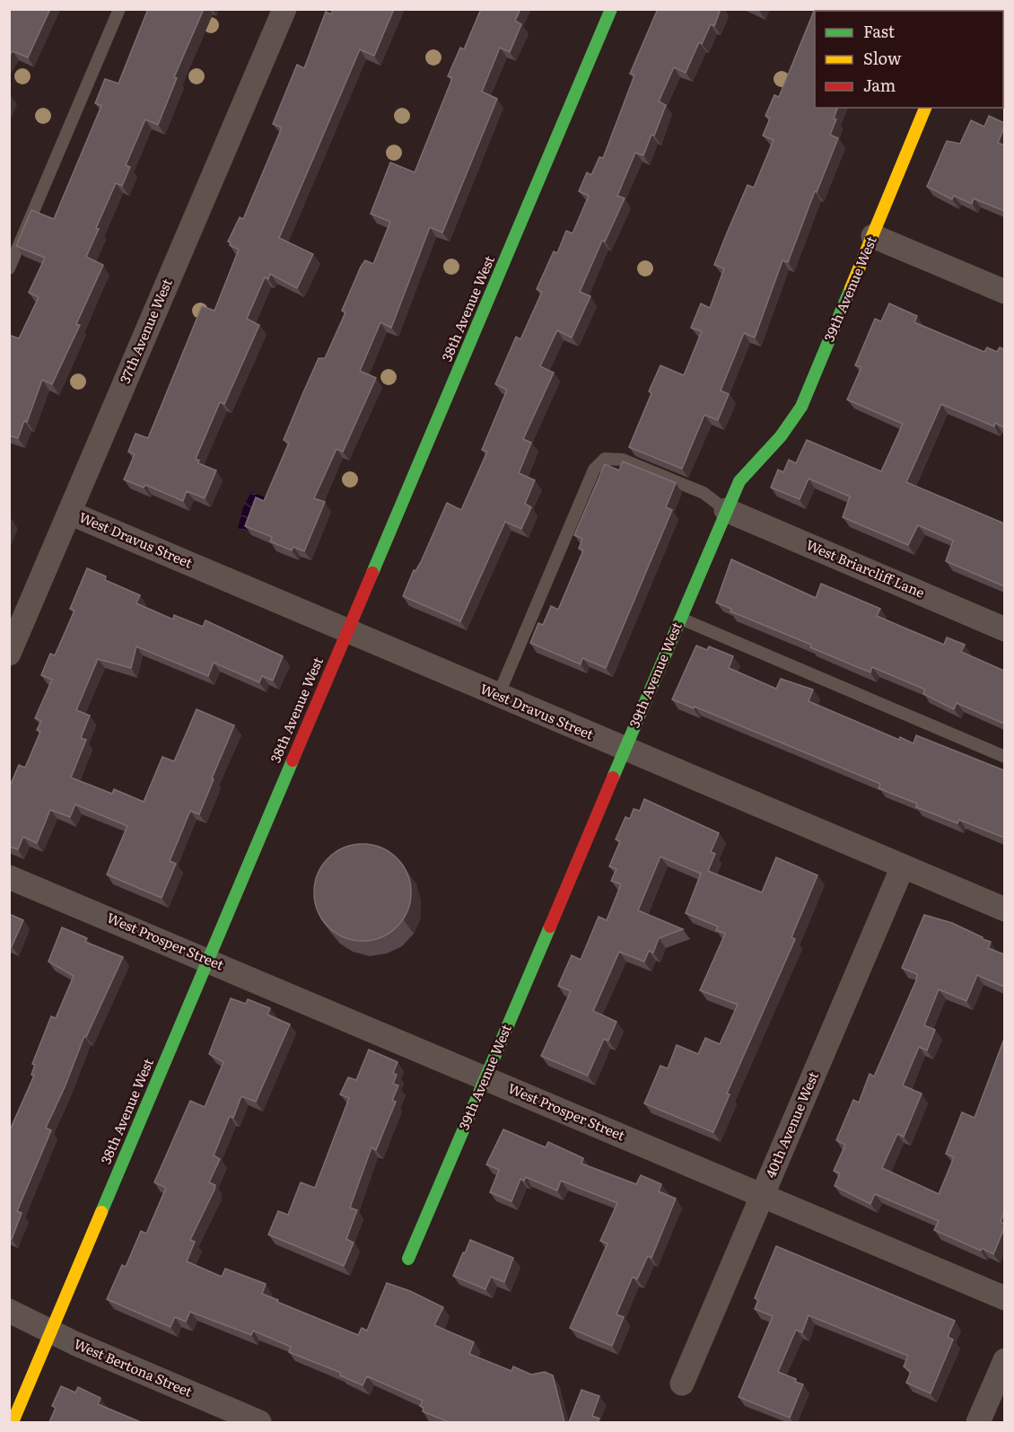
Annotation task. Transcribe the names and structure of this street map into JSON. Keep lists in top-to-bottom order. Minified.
{"streets":{"street":["39th Avenue West","38th Avenue West","37th Avenue West","West Dravus Street","West Briarcliff Lane","West Prosper Street","40th Avenue West","West Bertona Street"]},"crossings":[["39th Avenue West","West Dravus Street"],["39th Avenue West","West Briarcliff Lane"],["39th Avenue West","West Prosper Street"],["38th Avenue West","West Dravus Street"],["38th Avenue West","West Prosper Street"],["38th Avenue West","West Bertona Street"],["37th Avenue West","West Dravus Street"],["West Dravus Street","40th Avenue West"],["West Prosper Street","40th Avenue West"]],"legend":["Fast","Slow","Jam"]}
